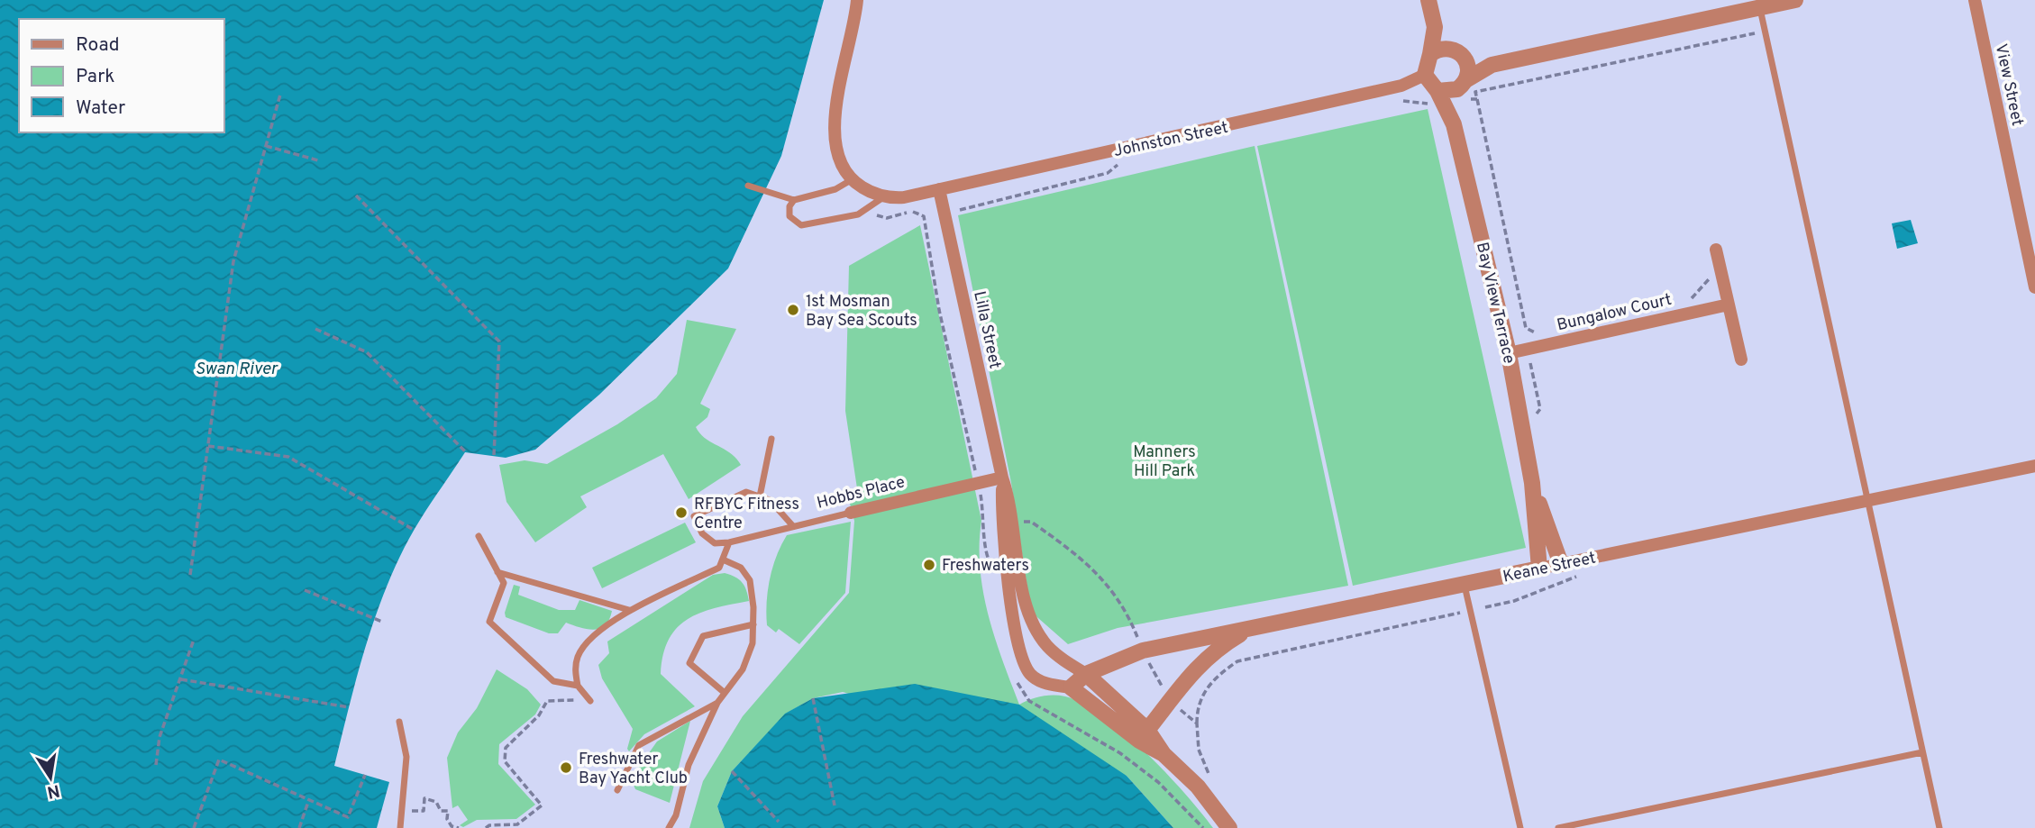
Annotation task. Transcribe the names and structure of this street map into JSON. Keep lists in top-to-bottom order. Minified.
{"streets":{"street":["View Street","Johnston Street","Bay View Terrace","Bungalow Court","Lilla Street","Hobbs Place","Keane Street"]},"crossings":[["Johnston Street","Lilla Street"],["Bay View Terrace","Bungalow Court"],["Bay View Terrace","Keane Street"],["Lilla Street","Hobbs Place"],["Lilla Street","Keane Street"]],"water":["Swan River"],"parks":["Manners Hill Park"],"places":["1st Mosman Bay Sea Scouts","RFBYC Fitness Centre","Freshwaters","Freshwater Bay Yacht Club"],"legend":["Road","Park","Water"],"north":"bottom"}
